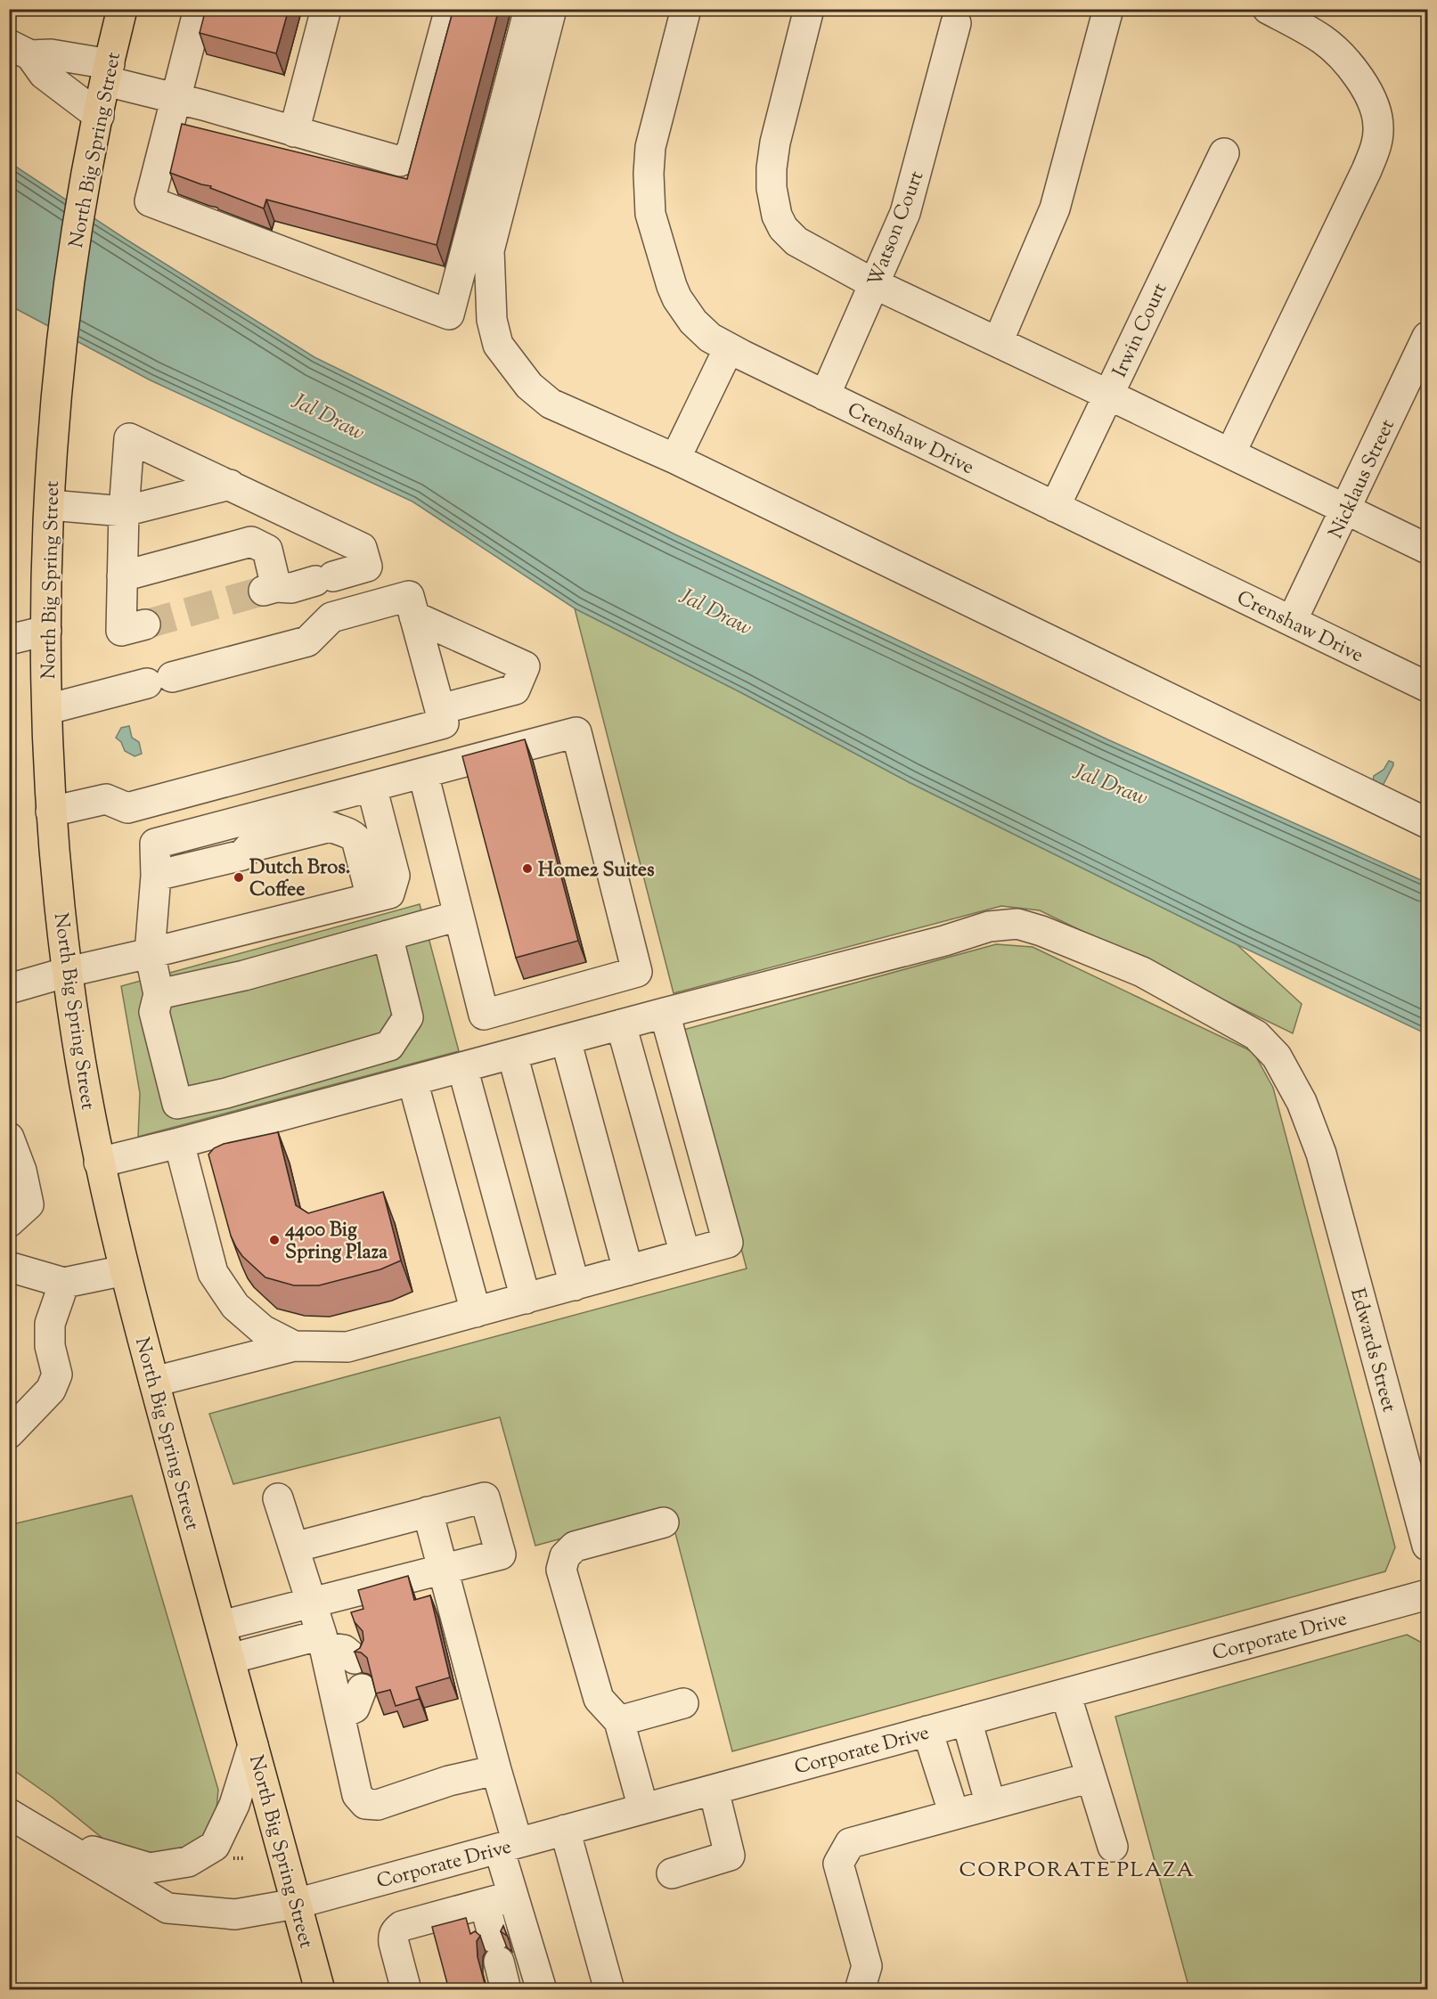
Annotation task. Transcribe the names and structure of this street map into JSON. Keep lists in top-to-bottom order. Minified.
{"streets":{"highway":["North Big Spring Street"],"street":["Watson Court","Irwin Court","Crenshaw Drive","Nicklaus Street","Edwards Street","Corporate Drive"]},"crossings":[["North Big Spring Street","Edwards Street"],["North Big Spring Street","Corporate Drive"],["Watson Court","Crenshaw Drive"],["Irwin Court","Crenshaw Drive"],["Crenshaw Drive","Nicklaus Street"]],"districts":["CORPORATE PLAZA"],"water":["Jal Draw"],"places":["Home2 Suites","Dutch Bros. Coffee","4400 Big Spring Plaza"]}
